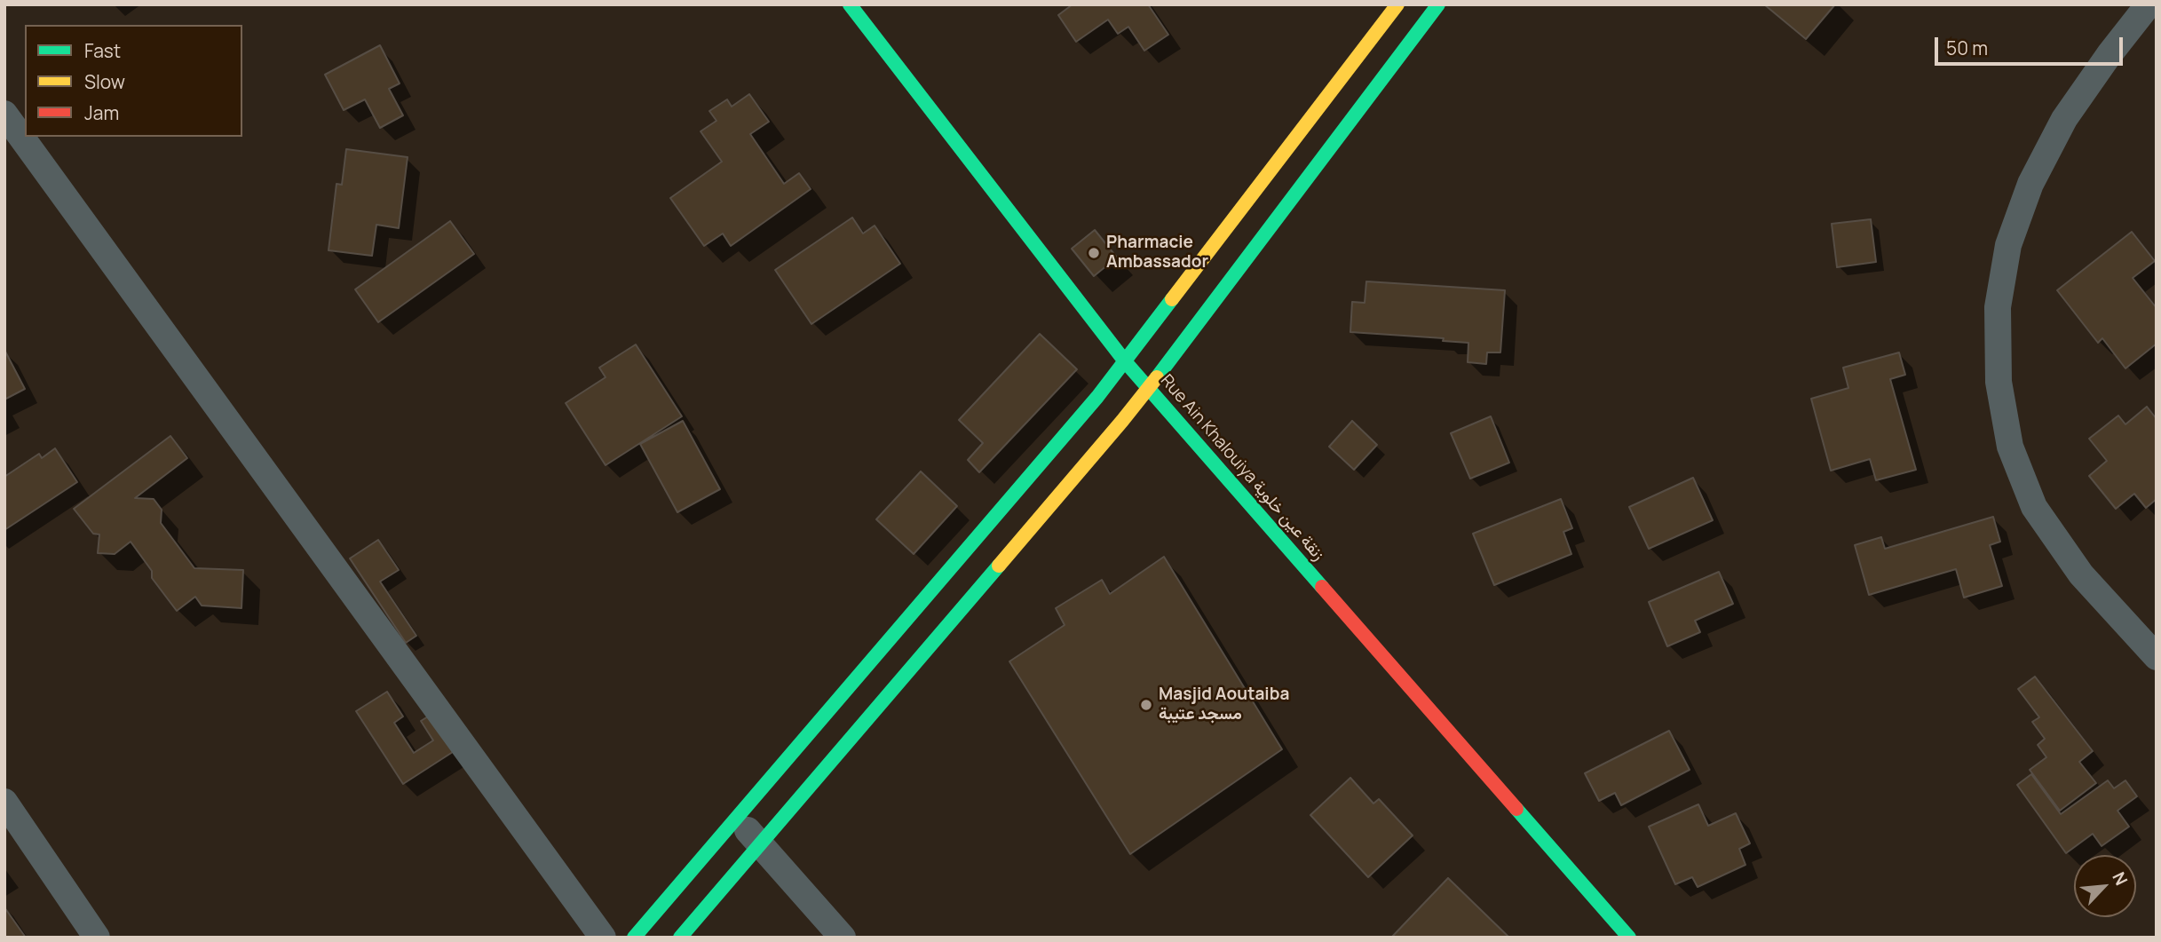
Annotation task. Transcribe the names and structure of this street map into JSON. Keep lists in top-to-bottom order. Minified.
{"streets":{"street":["Rue Ain Khalouiya زنقة عين خلوية"]},"places":["Pharmacie Ambassador","Masjid Aoutaiba مسجد عتيبة"],"legend":["Fast","Slow","Jam"],"scale_bar":"50 m","north":"top right"}
